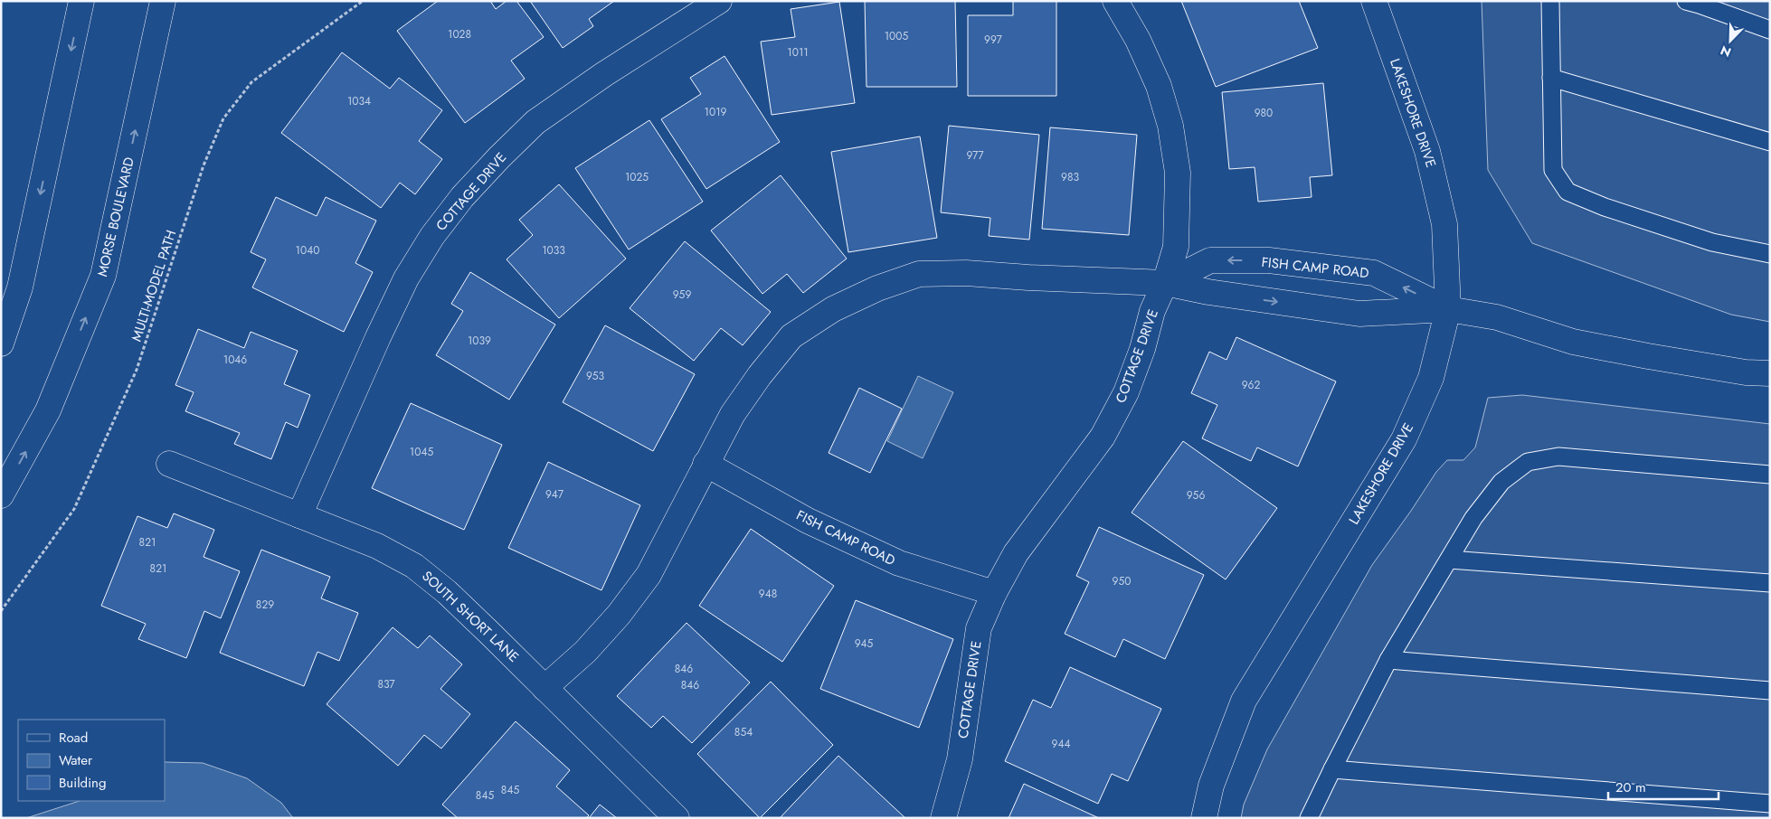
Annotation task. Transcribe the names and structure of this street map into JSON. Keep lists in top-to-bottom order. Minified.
{"streets":{"street":["LAKESHORE DRIVE","COTTAGE DRIVE","MORSE BOULEVARD","FISH CAMP ROAD","SOUTH SHORT LANE"],"path":["MULTI-MODEL PATH"]},"crossings":[["LAKESHORE DRIVE","FISH CAMP ROAD"],["COTTAGE DRIVE","FISH CAMP ROAD"],["COTTAGE DRIVE","SOUTH SHORT LANE"],["FISH CAMP ROAD","SOUTH SHORT LANE"]],"house_numbers":["1028","1005","997","1011","1034","1019","980","977","1025","983","1040","1033","959","1039","1046","953","962","1045","947","956","821","821","950","948","829","945","846","837","846","854","944","845","845"],"legend":["Road","Water","Building"],"scale_bar":"20 m","north":"bottom left"}
